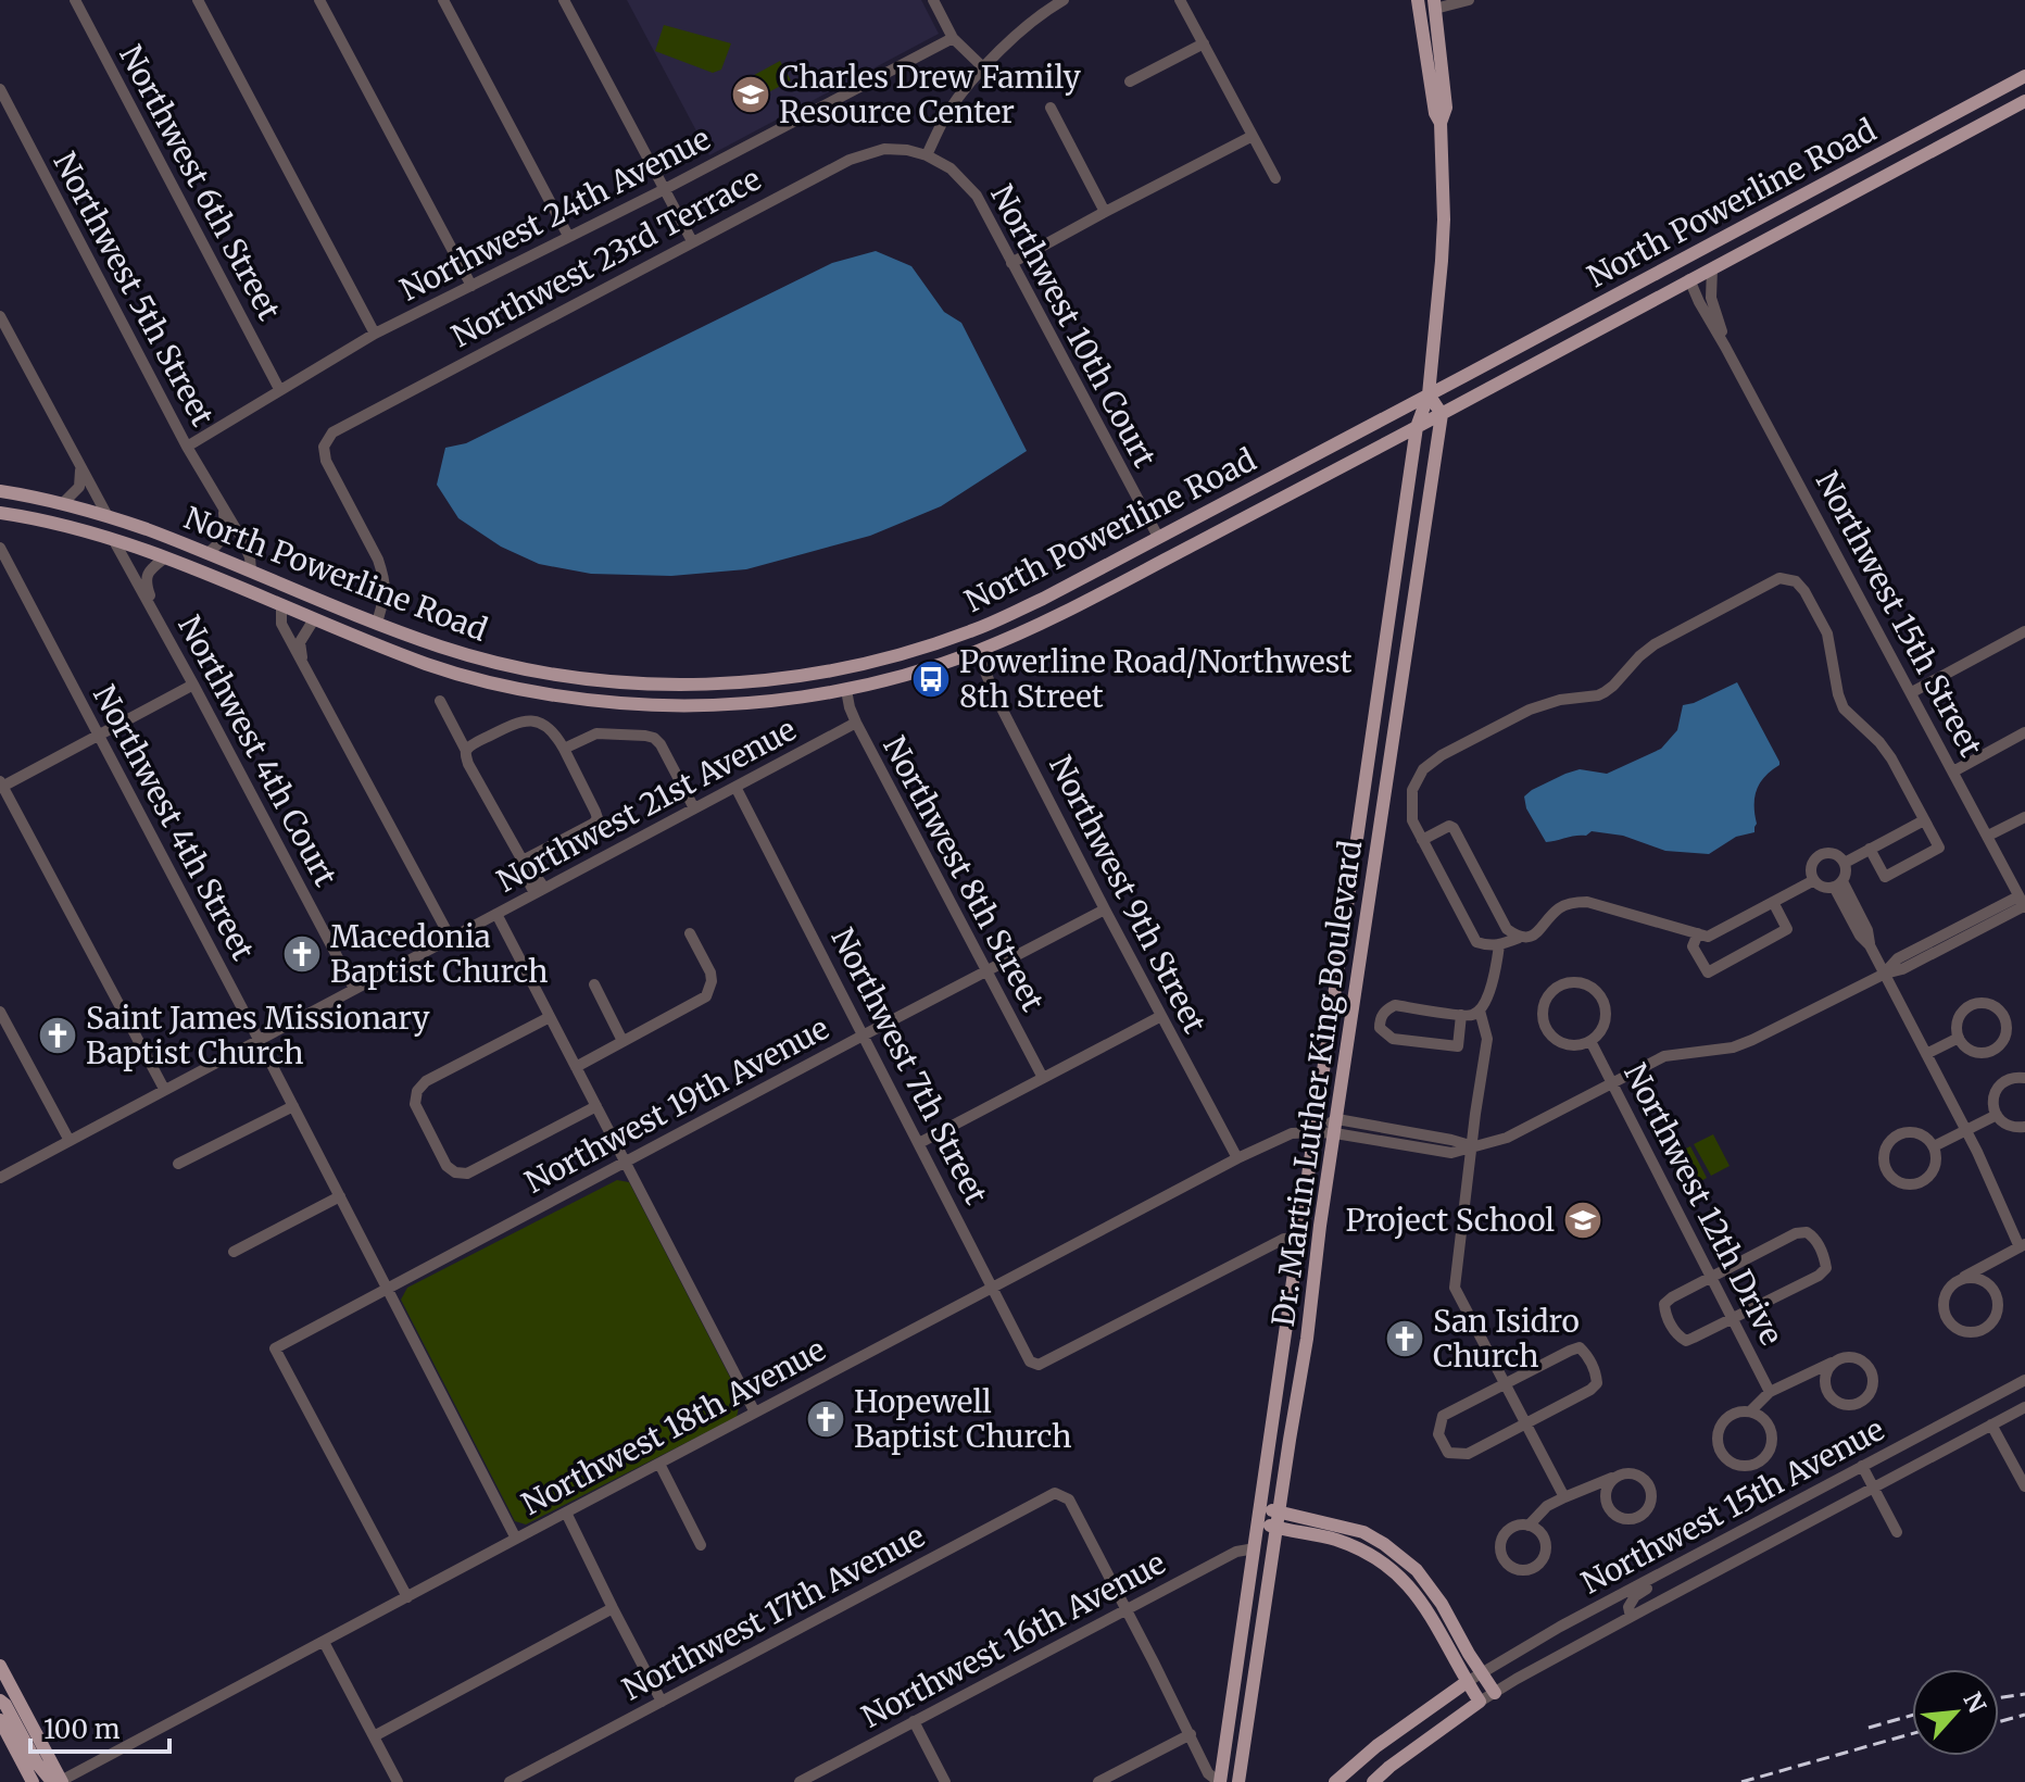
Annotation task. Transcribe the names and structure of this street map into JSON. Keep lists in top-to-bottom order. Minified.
{"streets":{"main road":["North Powerline Road","Dr. Martin Luther King Boulevard"],"street":["Northwest 6th Street","Northwest 24th Avenue","Northwest 23rd Terrace","Northwest 5th Street","Northwest 10th Court","Northwest 15th Street","Northwest 4th Court","Northwest 21st Avenue","Northwest 4th Street","Northwest 8th Street","Northwest 9th Street","Northwest 7th Street","Northwest 19th Avenue","Northwest 12th Drive","Northwest 18th Avenue","Northwest 15th Avenue","Northwest 17th Avenue","Northwest 16th Avenue"]},"crossings":[["Northwest 6th Street","Northwest 24th Avenue"],["North Powerline Road","Northwest 23rd Terrace"],["North Powerline Road","Northwest 5th Street"],["North Powerline Road","Northwest 10th Court"],["North Powerline Road","Northwest 15th Street"],["North Powerline Road","Northwest 4th Court"],["North Powerline Road","Northwest 8th Street"],["North Powerline Road","Northwest 9th Street"],["North Powerline Road","Dr. Martin Luther King Boulevard"],["Northwest 24th Avenue","Northwest 5th Street"],["Northwest 23rd Terrace","Northwest 10th Court"],["Northwest 4th Court","Northwest 21st Avenue"],["Northwest 21st Avenue","Northwest 4th Street"],["Northwest 21st Avenue","Northwest 8th Street"],["Northwest 21st Avenue","Northwest 7th Street"],["Northwest 4th Street","Northwest 19th Avenue"],["Northwest 4th Street","Northwest 18th Avenue"],["Northwest 8th Street","Northwest 19th Avenue"],["Northwest 9th Street","Northwest 19th Avenue"],["Northwest 9th Street","Northwest 18th Avenue"],["Northwest 7th Street","Dr. Martin Luther King Boulevard"],["Northwest 7th Street","Northwest 19th Avenue"],["Northwest 7th Street","Northwest 18th Avenue"],["Dr. Martin Luther King Boulevard","Northwest 18th Avenue"],["Dr. Martin Luther King Boulevard","Northwest 16th Avenue"],["Northwest 19th Avenue","Northwest 18th Avenue"],["Northwest 17th Avenue","Northwest 16th Avenue"]],"places":{"school or university":["Charles Drew Family Resource Center","Project School"],"bus stop":["Powerline Road/Northwest 8th Street"],"church":["Macedonia Baptist Church","Saint James Missionary Baptist Church","San Isidro Church","Hopewell Baptist Church"]},"scale_bar":"100 m","north":"top right"}
